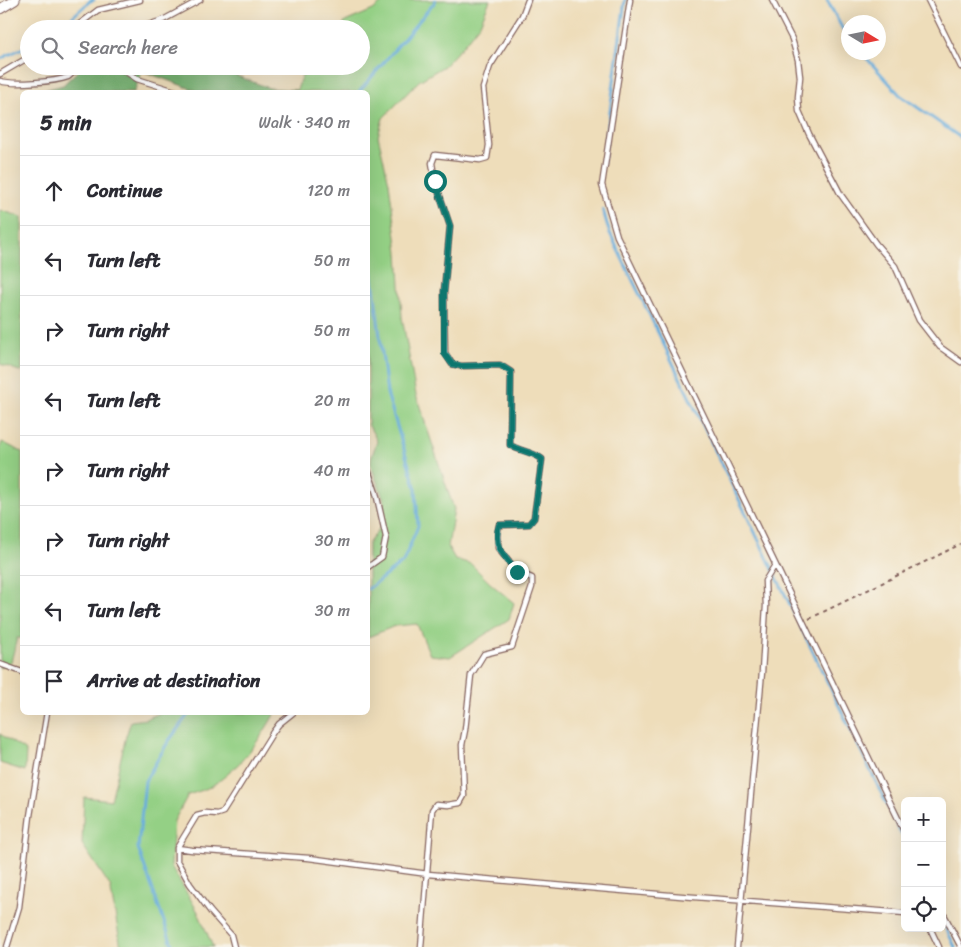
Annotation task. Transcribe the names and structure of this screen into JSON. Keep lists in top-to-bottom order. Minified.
{"north":"right","page":{"search":"Search here","heading":["5 min","Walk · 340 m"],"list":[["Continue","120 m"],["Turn left","50 m"],["Turn right","50 m"],["Turn left","20 m"],["Turn right","40 m"],["Turn right","30 m"],["Turn left","30 m"],"Arrive at destination"],"map_buttons":["+","−"]}}
